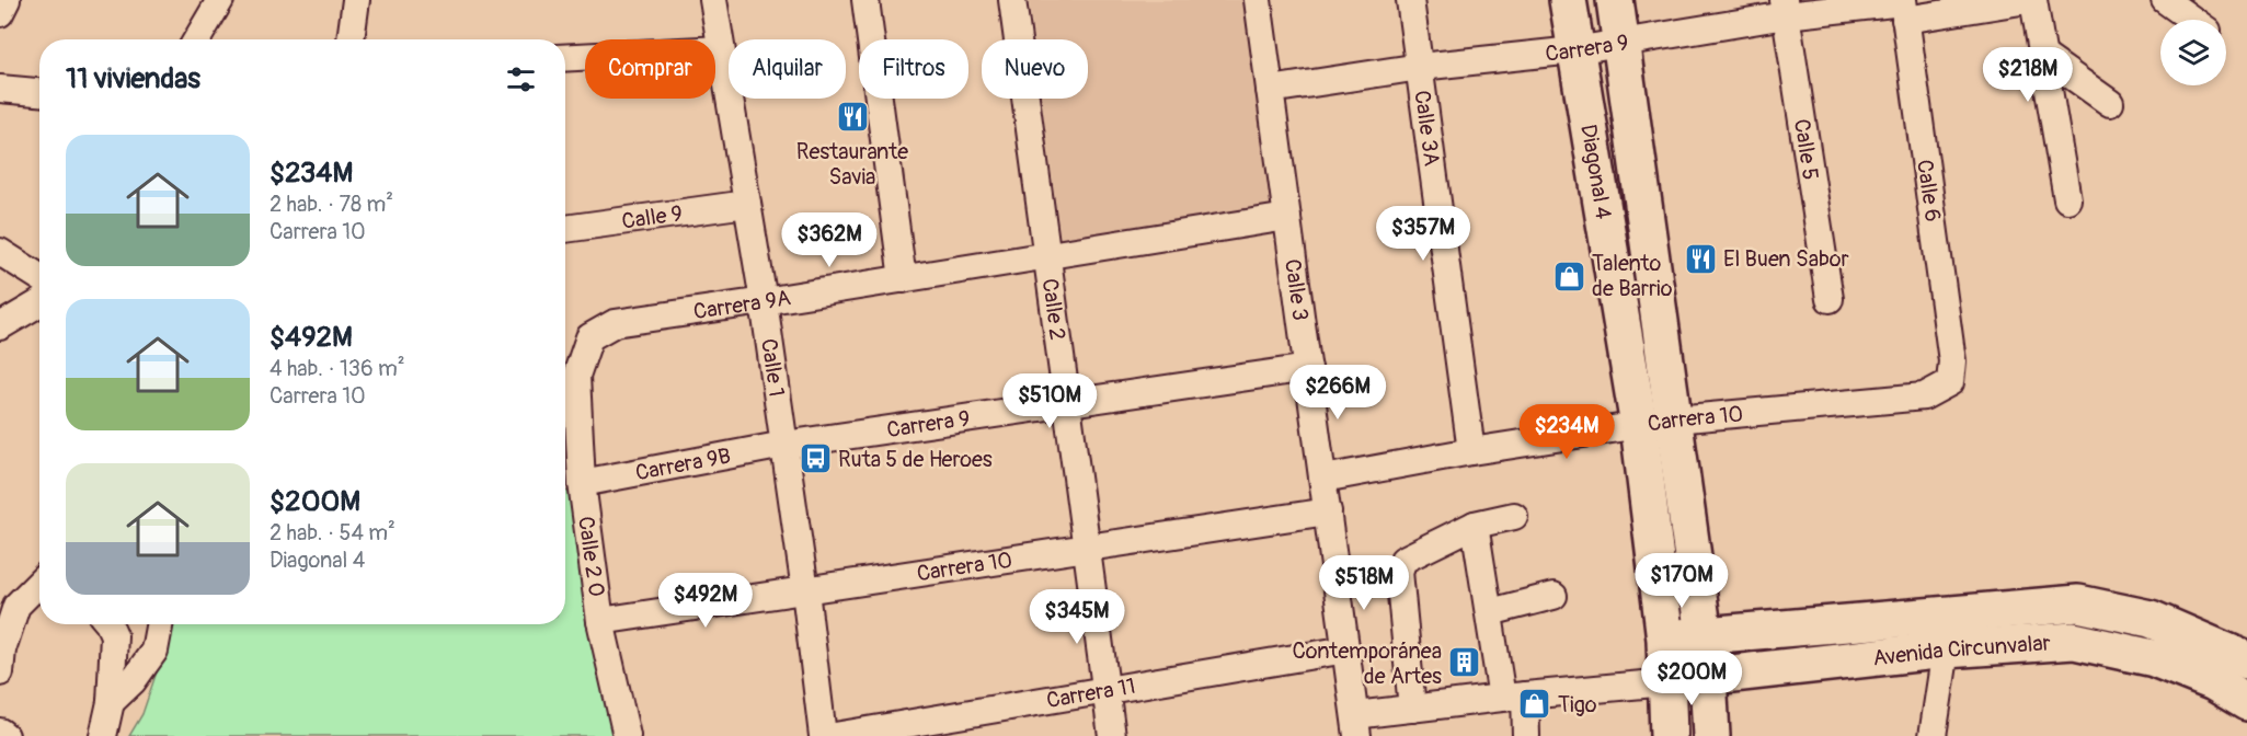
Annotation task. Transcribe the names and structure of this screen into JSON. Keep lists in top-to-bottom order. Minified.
{"streets":{"main road":["Diagonal 4","Avenida Circunvalar"],"street":["Carrera 9","Calle 3A","Calle 5","Calle 6","Calle 9","Calle 3","Carrera 9A","Calle 2","Calle 1","Carrera 10","Carrera 9B","Calle 2 O","Carrera 11"]},"crossings":[["Carrera 9","Calle 3A"],["Carrera 9","Calle 5"],["Carrera 9","Diagonal 4"],["Carrera 9","Calle 6"],["Carrera 9","Calle 3"],["Carrera 9","Calle 2"],["Carrera 9","Calle 1"],["Carrera 9","Carrera 9B"],["Calle 3A","Carrera 10"],["Diagonal 4","Carrera 10"],["Diagonal 4","Avenida Circunvalar"],["Calle 6","Carrera 10"],["Calle 9","Calle 1"],["Calle 3","Carrera 9A"],["Calle 3","Carrera 10"],["Calle 3","Carrera 11"],["Carrera 9A","Calle 2"],["Carrera 9A","Calle 1"],["Carrera 9A","Calle 2 O"],["Calle 2","Carrera 10"],["Calle 2","Carrera 11"],["Calle 1","Carrera 10"],["Calle 1","Carrera 9B"],["Carrera 10","Calle 2 O"],["Carrera 9B","Calle 2 O"]],"places":{"restaurant":["Restaurante Savia","El Buen Sabor"],"shop":["Talento de Barrio","Tigo"],"bus stop":["Ruta 5 de Heroes"],"building":["Contemporánea de Artes"]},"page":{"chip":["Comprar","Alquilar","Filtros","Nuevo"],"heading":"11 viviendas","price":["$218M","$357M","$362M","$266M","$510M","$234M","$170M","$518M","$492M","$345M","$200M"],"list":[{"name":"$234M","note":"2 hab. · 78 m² · Carrera 10"},{"name":"$492M","note":"4 hab. · 136 m² · Carrera 10"},{"name":"$200M","note":"2 hab. · 54 m² · Diagonal 4"}]}}
